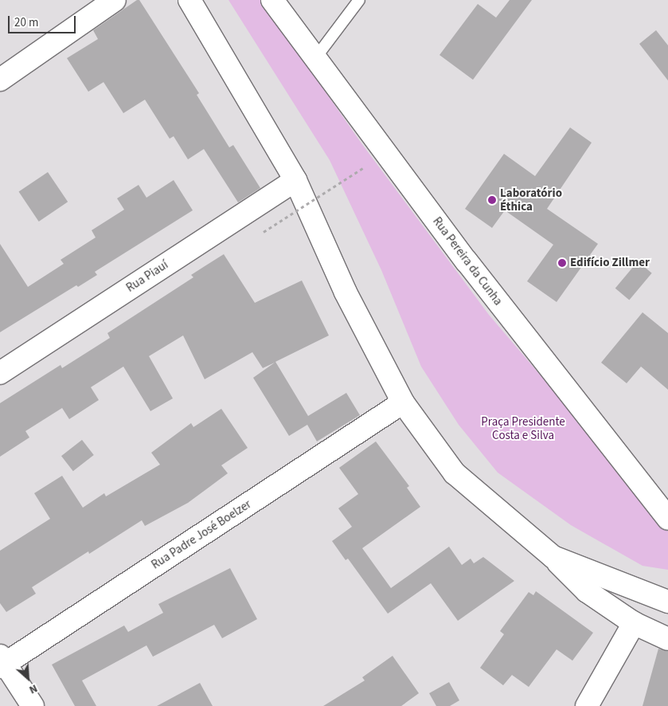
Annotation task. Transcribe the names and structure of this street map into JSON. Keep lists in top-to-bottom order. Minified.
{"streets":{"street":["Rua Pereira da Cunha","Rua Piauí","Rua Padre José Boelzer"]},"parks":["Praça Presidente Costa e Silva"],"places":["Laboratório Éthica","Edifício Zillmer"],"scale_bar":"20 m","north":"bottom right"}
